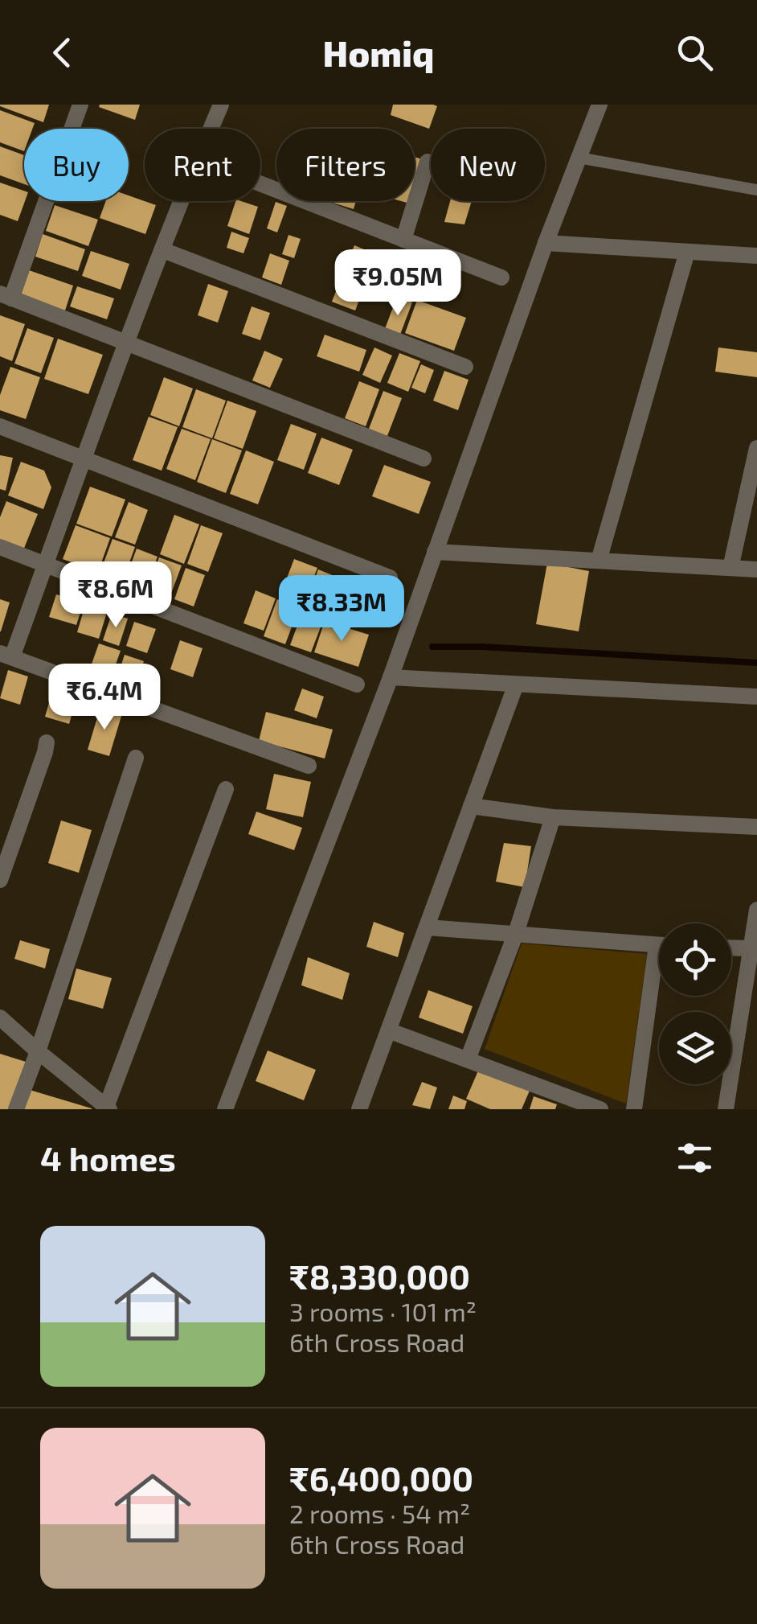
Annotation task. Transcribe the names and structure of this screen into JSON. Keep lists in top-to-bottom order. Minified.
{"page":{"header":"Homiq","chip":["Buy","Rent","Filters","New"],"price":["₹9.05M","₹8.6M","₹8.33M","₹6.4M"],"heading":"4 homes","list":[{"name":"₹8,330,000","note":"3 rooms · 101 m² · 6th Cross Road"},{"name":"₹6,400,000","note":"2 rooms · 54 m² · 6th Cross Road"}]}}
